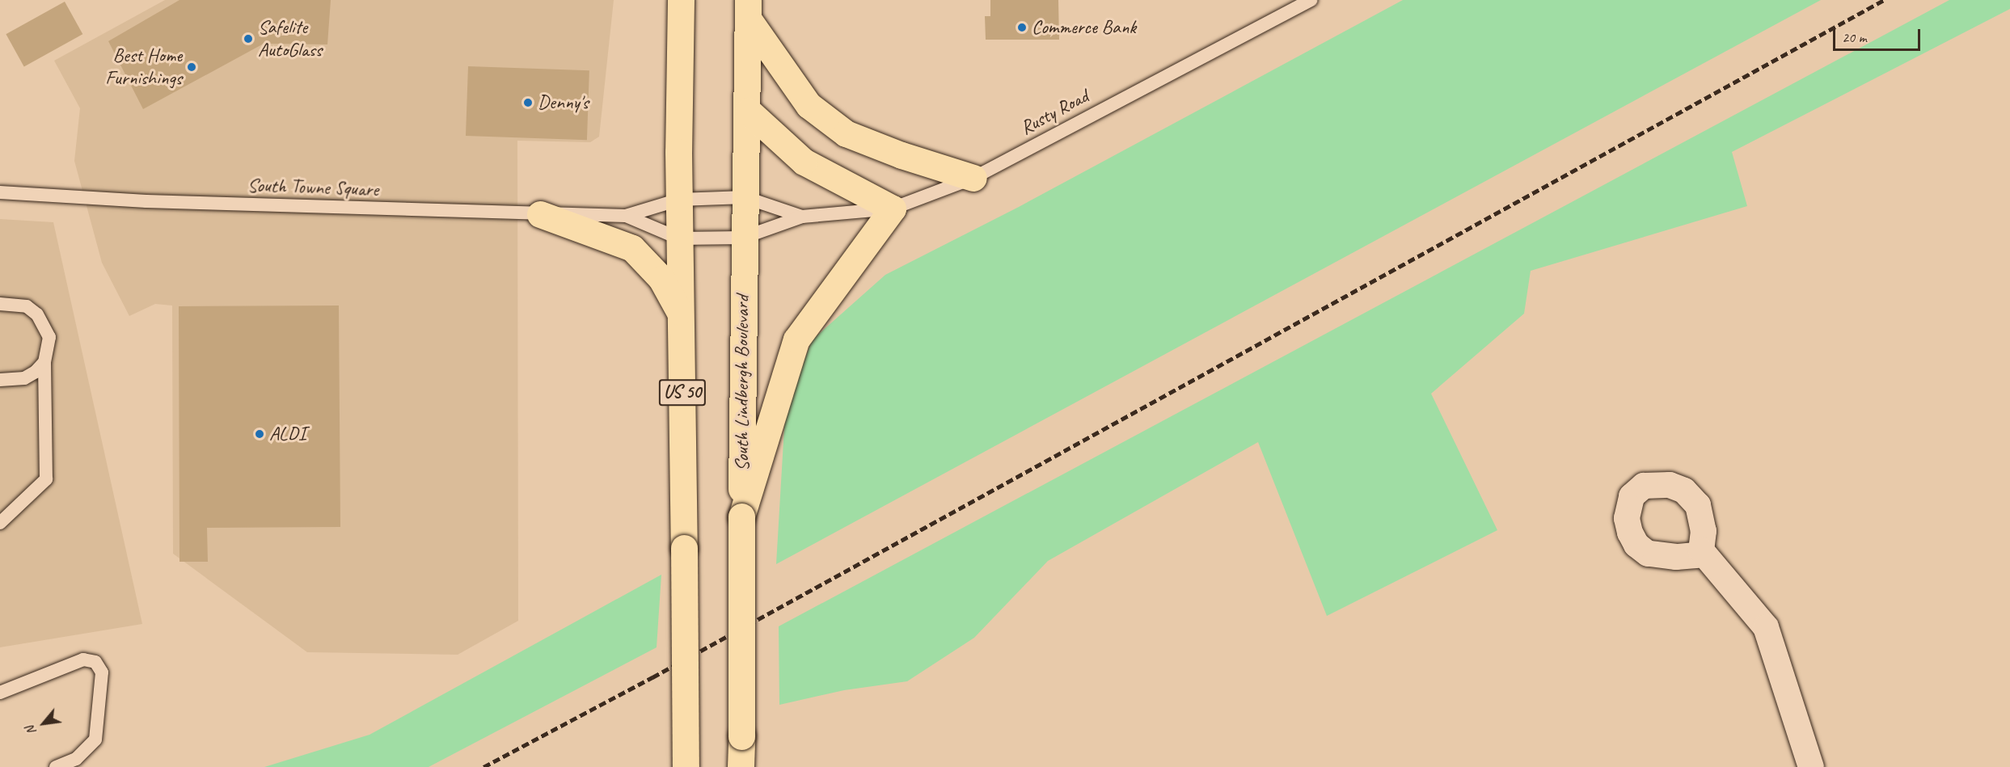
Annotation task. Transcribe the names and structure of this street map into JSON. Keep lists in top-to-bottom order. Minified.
{"streets":{"main road":["South Lindbergh Boulevard","US 50"],"lane":["Rusty Road","South Towne Square"]},"crossings":[["Rusty Road","South Towne Square"],["Rusty Road","South Lindbergh Boulevard"],["Rusty Road","US 50"],["South Towne Square","South Lindbergh Boulevard"],["South Towne Square","US 50"]],"places":["Commerce Bank","Safelite AutoGlass","Best Home Furnishings","Denny's","ALDI"],"scale_bar":"20 m","north":"bottom left"}
